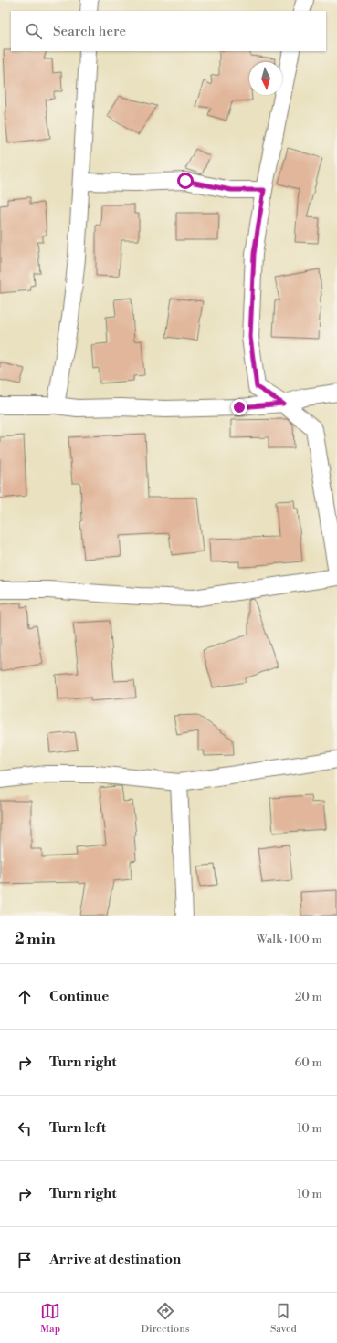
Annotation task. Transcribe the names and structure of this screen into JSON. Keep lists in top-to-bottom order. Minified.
{"north":"bottom","page":{"search":"Search here","heading":["2 min","Walk · 100 m"],"list":[["Continue","20 m"],["Turn right","60 m"],["Turn left","10 m"],["Turn right","10 m"],"Arrive at destination"],"nav":["Map","Directions","Saved"]}}
